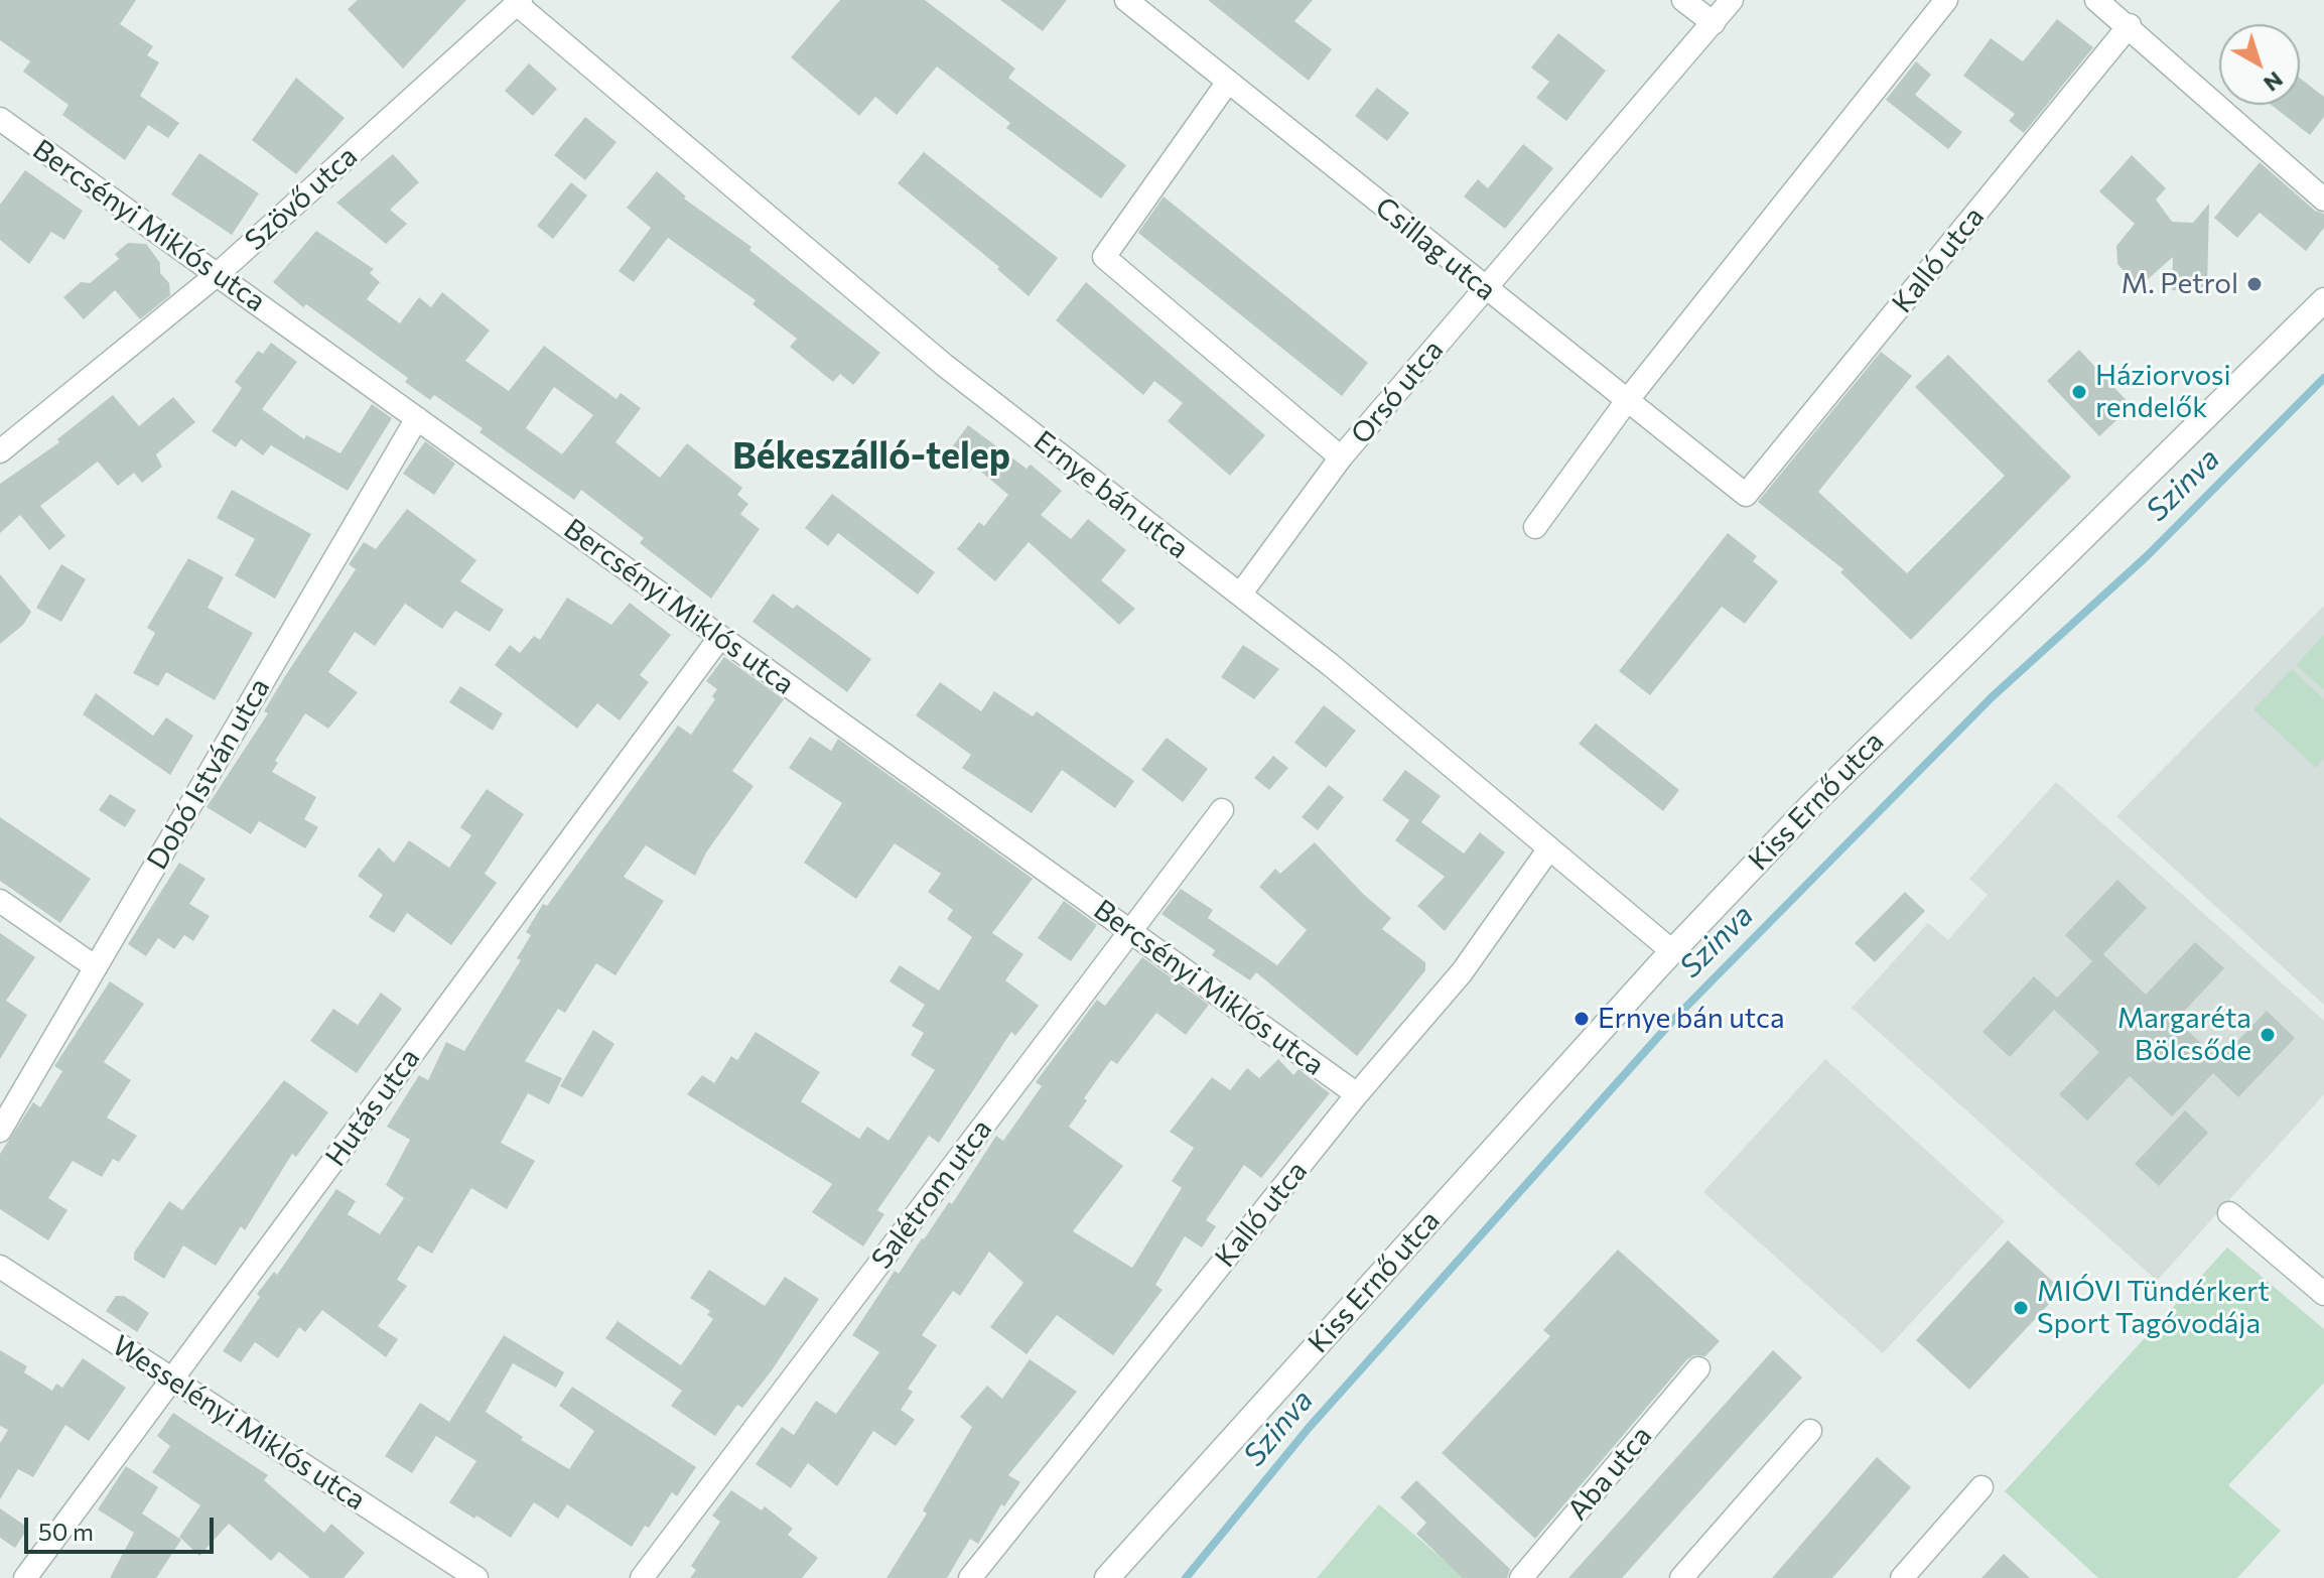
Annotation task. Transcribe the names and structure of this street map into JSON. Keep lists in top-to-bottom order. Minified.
{"streets":{"street":["Szövő utca","Bercsényi Miklós utca","Csillag utca","Kalló utca","Orsó utca","Ernye bán utca","Dobó István utca","Kiss Ernő utca","Hutás utca","Salétrom utca","Wesselényi Miklós utca","Aba utca"]},"crossings":[["Szövő utca","Bercsényi Miklós utca"],["Szövő utca","Ernye bán utca"],["Bercsényi Miklós utca","Kalló utca"],["Bercsényi Miklós utca","Dobó István utca"],["Bercsényi Miklós utca","Hutás utca"],["Bercsényi Miklós utca","Salétrom utca"],["Csillag utca","Kalló utca"],["Csillag utca","Orsó utca"],["Kalló utca","Ernye bán utca"],["Ernye bán utca","Kiss Ernő utca"],["Hutás utca","Wesselényi Miklós utca"]],"districts":["Békeszálló-telep"],"water":["Szinva"],"places":["M. Petrol","Háziorvosi rendelők","Ernye bán utca","Margaréta Bölcsőde","MIÓVI Tündérkert Sport Tagóvodája"],"scale_bar":"50 m","north":"bottom right"}
